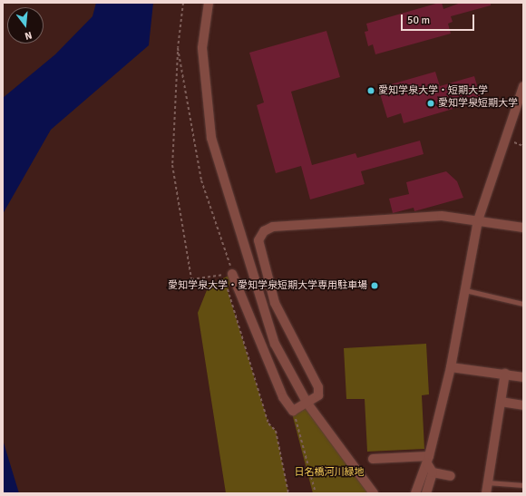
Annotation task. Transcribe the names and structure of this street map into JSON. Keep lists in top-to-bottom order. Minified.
{"parks":["日名橋河川緑地"],"places":["愛知学泉大学・短期大学","愛知学泉短期大学","愛知学泉大学・愛知学泉短期大学専用駐車場"],"scale_bar":"50 m","north":"bottom"}
